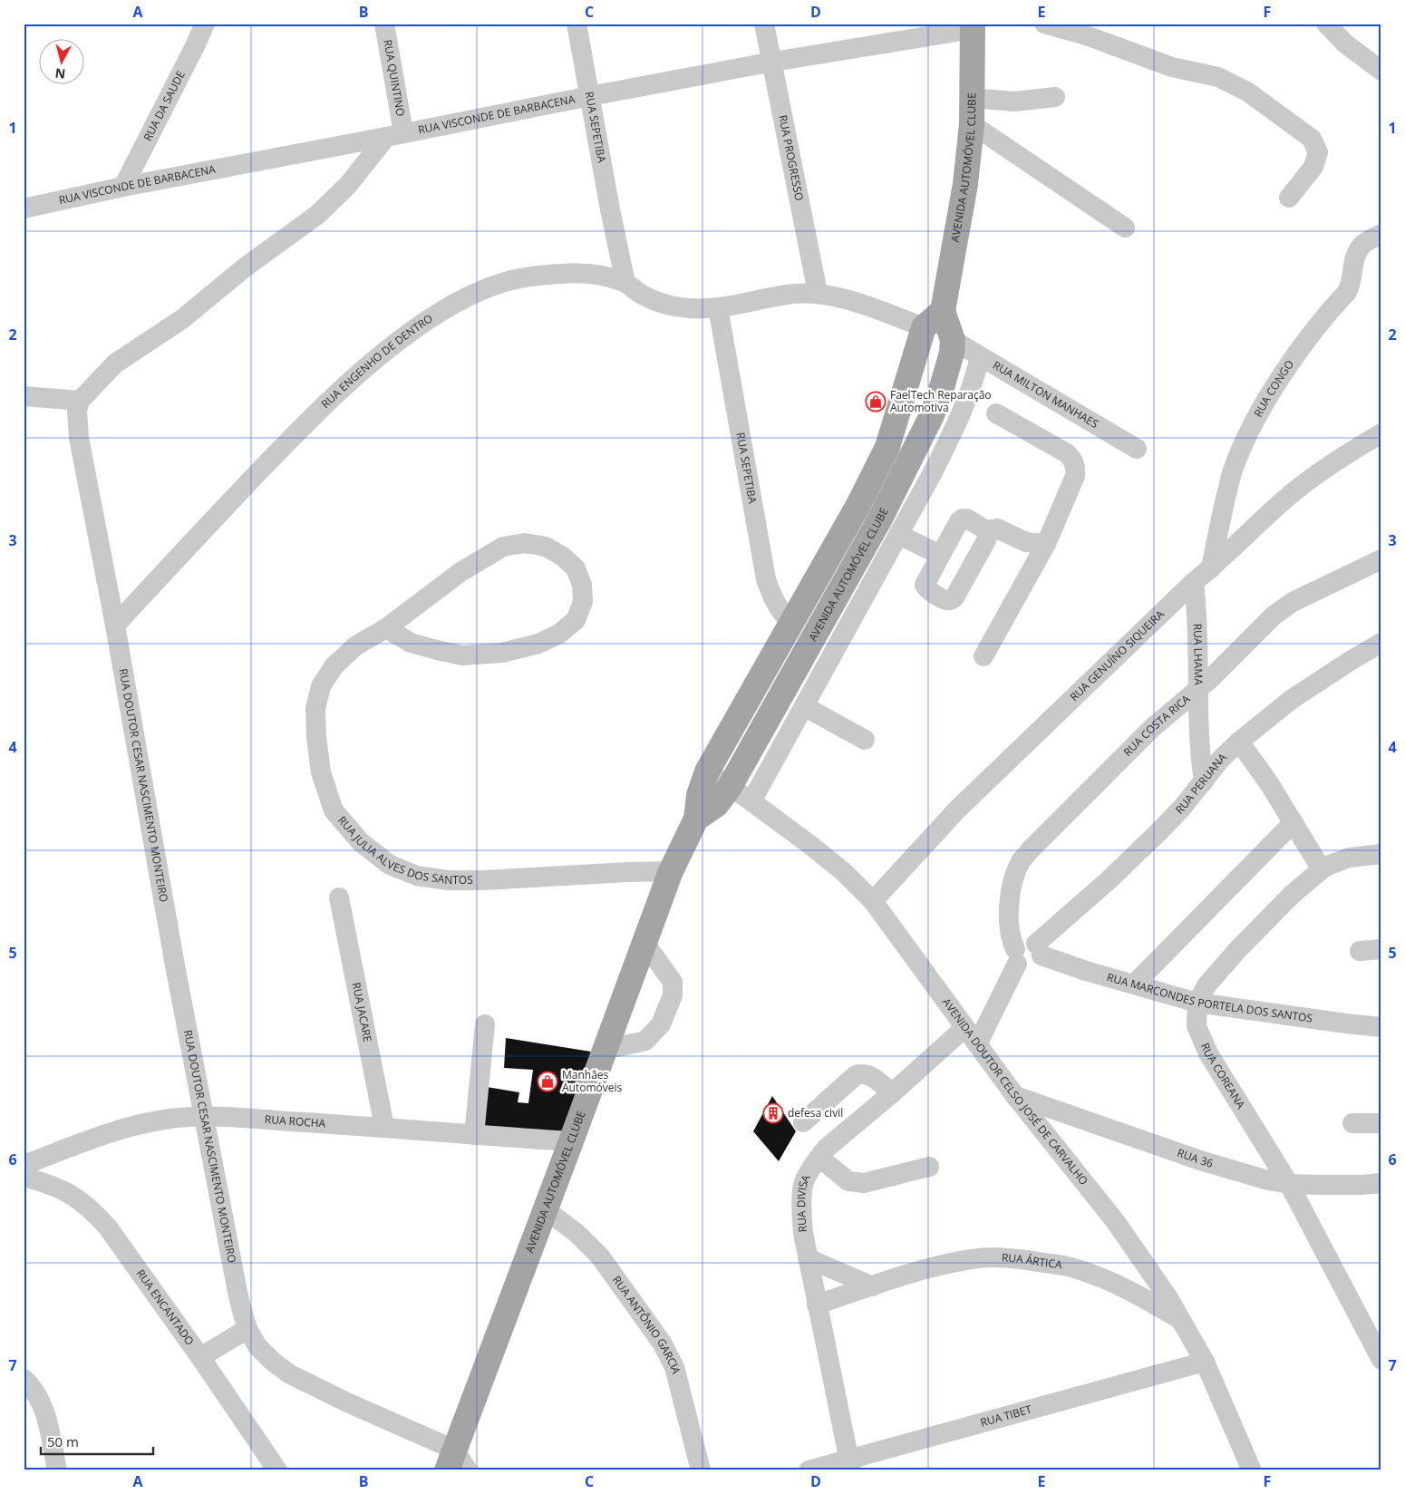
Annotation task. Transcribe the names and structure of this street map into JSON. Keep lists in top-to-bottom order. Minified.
{"streets":{"main road":["AVENIDA AUTOMÓVEL CLUBE"],"street":["RUA QUINTINO","RUA DA SAUDE","RUA VISCONDE DE BARBACENA","RUA SEPETIBA","RUA PROGRESSO","RUA ENGENHO DE DENTRO","RUA CONGO","RUA MILTON MANHAES","RUA LHAMA","RUA GENUÍNO SIQUEIRA","RUA COSTA RICA","RUA PERUANA","RUA DOUTOR CESAR NASCIMENTO MONTEIRO","RUA JULIA ALVES DOS SANTOS","RUA MARCONDES PORTELA DOS SANTOS","RUA JACARE","RUA COREANA","AVENIDA DOUTOR CELSO JOSÉ DE CARVALHO","RUA ROCHA","RUA 36","RUA DIVISA","RUA ÁRTICA","RUA ENCANTADO","RUA ANTÔNIO GARCIA","RUA TIBET"]},"crossings":[["RUA QUINTINO","RUA VISCONDE DE BARBACENA"],["RUA DA SAUDE","RUA VISCONDE DE BARBACENA"],["RUA VISCONDE DE BARBACENA","RUA SEPETIBA"],["RUA VISCONDE DE BARBACENA","RUA PROGRESSO"],["RUA VISCONDE DE BARBACENA","AVENIDA AUTOMÓVEL CLUBE"],["RUA SEPETIBA","AVENIDA AUTOMÓVEL CLUBE"],["RUA SEPETIBA","RUA ENGENHO DE DENTRO"],["AVENIDA AUTOMÓVEL CLUBE","RUA MILTON MANHAES"],["AVENIDA AUTOMÓVEL CLUBE","RUA DOUTOR CESAR NASCIMENTO MONTEIRO"],["AVENIDA AUTOMÓVEL CLUBE","RUA JULIA ALVES DOS SANTOS"],["AVENIDA AUTOMÓVEL CLUBE","AVENIDA DOUTOR CELSO JOSÉ DE CARVALHO"],["AVENIDA AUTOMÓVEL CLUBE","RUA ROCHA"],["AVENIDA AUTOMÓVEL CLUBE","RUA ANTÔNIO GARCIA"],["RUA ENGENHO DE DENTRO","RUA DOUTOR CESAR NASCIMENTO MONTEIRO"],["RUA CONGO","RUA GENUÍNO SIQUEIRA"],["RUA LHAMA","RUA GENUÍNO SIQUEIRA"],["RUA LHAMA","RUA COSTA RICA"],["RUA LHAMA","RUA PERUANA"],["RUA GENUÍNO SIQUEIRA","AVENIDA DOUTOR CELSO JOSÉ DE CARVALHO"],["RUA PERUANA","RUA MARCONDES PORTELA DOS SANTOS"],["RUA DOUTOR CESAR NASCIMENTO MONTEIRO","RUA ROCHA"],["RUA MARCONDES PORTELA DOS SANTOS","RUA COREANA"],["RUA JACARE","RUA ROCHA"],["RUA COREANA","RUA 36"],["AVENIDA DOUTOR CELSO JOSÉ DE CARVALHO","RUA 36"],["AVENIDA DOUTOR CELSO JOSÉ DE CARVALHO","RUA DIVISA"],["AVENIDA DOUTOR CELSO JOSÉ DE CARVALHO","RUA ÁRTICA"],["AVENIDA DOUTOR CELSO JOSÉ DE CARVALHO","RUA TIBET"],["RUA DIVISA","RUA ÁRTICA"],["RUA DIVISA","RUA TIBET"]],"places":{"shop":["FaelTech Reparação Automotiva","Manhães Automóveis"],"building":["defesa civil"]},"scale_bar":"50 m","north":"bottom","grid":{"columns":["A","B","C","D","E","F"],"rows":["1","2","3","4","5","6","7"]}}
